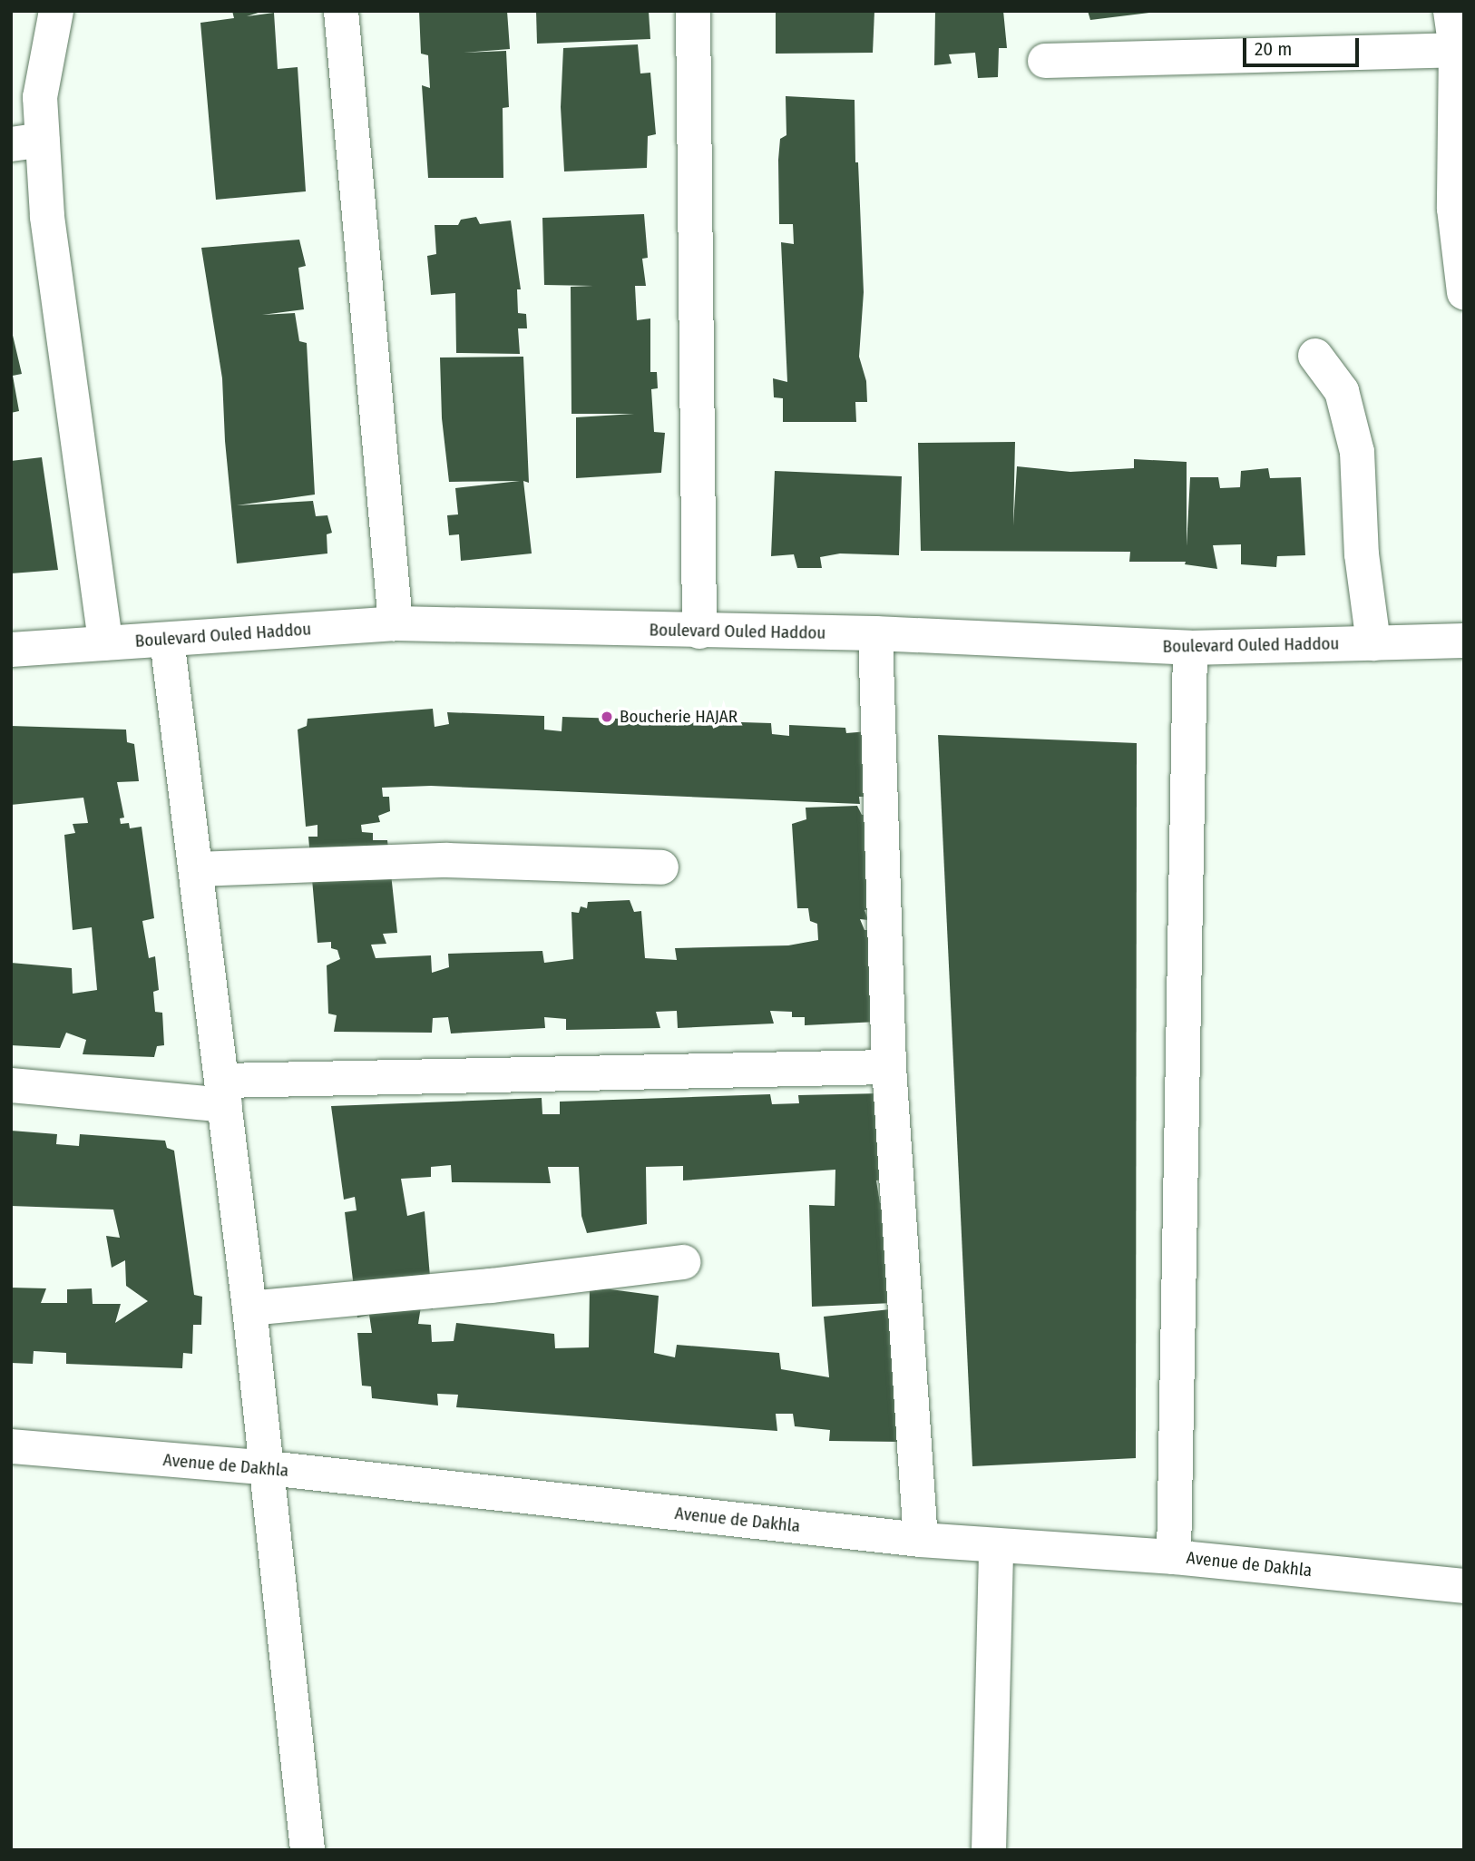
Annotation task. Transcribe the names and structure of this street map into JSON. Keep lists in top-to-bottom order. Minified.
{"streets":{"street":["Boulevard Ouled Haddou","Avenue de Dakhla"]},"places":["Boucherie HAJAR"],"scale_bar":"20 m"}
